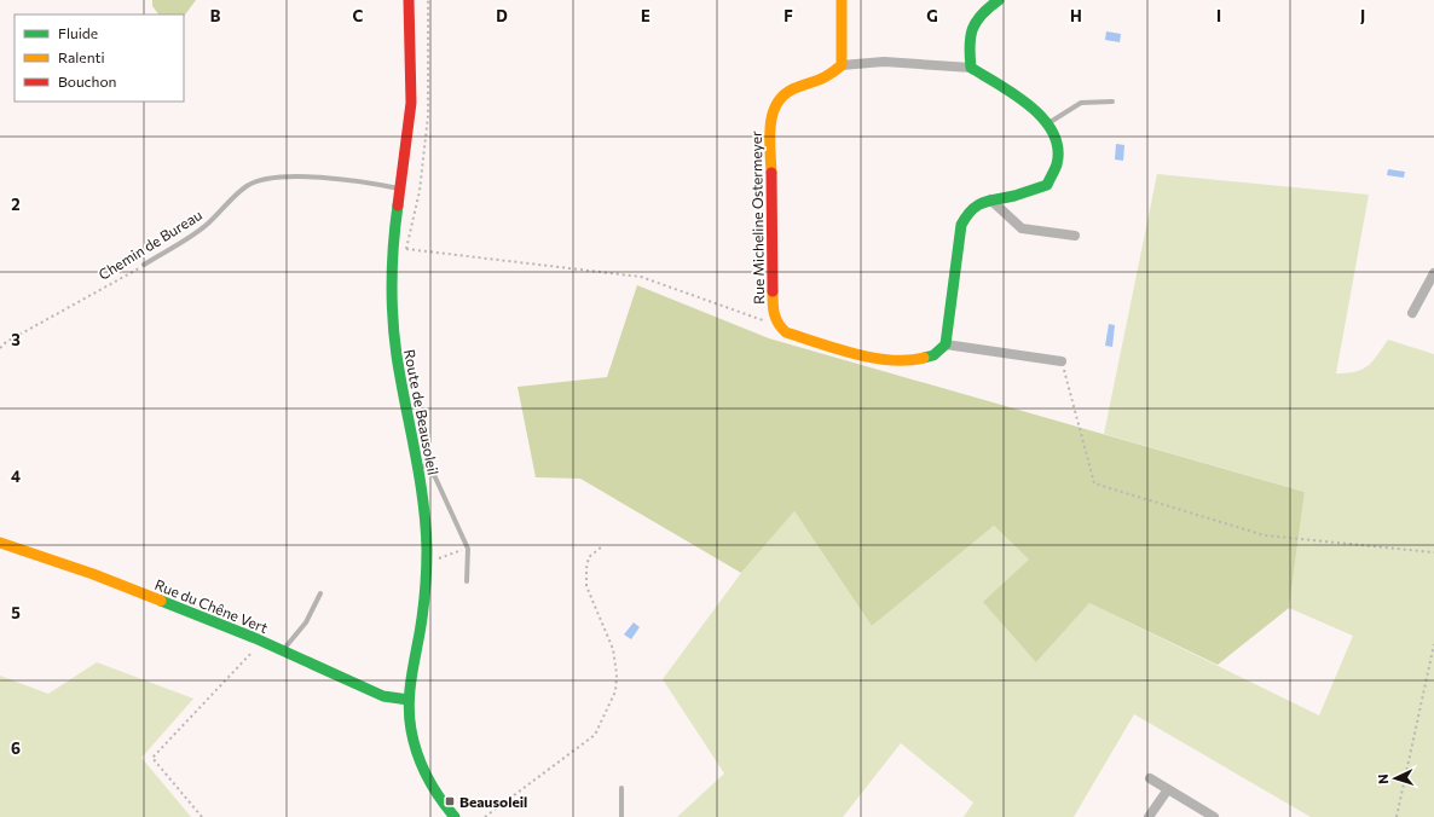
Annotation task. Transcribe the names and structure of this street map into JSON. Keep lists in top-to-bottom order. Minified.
{"streets":{"street":["Rue Micheline Ostermeyer","Route de Beausoleil","Rue du Chêne Vert"],"lane":["Chemin de Bureau"]},"crossings":[["Chemin de Bureau","Route de Beausoleil"],["Route de Beausoleil","Rue du Chêne Vert"]],"places":{"transit":["Beausoleil"]},"legend":["Fluide","Ralenti","Bouchon"],"north":"left","grid":{"columns":["B","C","D","E","F","G","H","I","J"],"rows":["2","3","4","5","6"]}}
